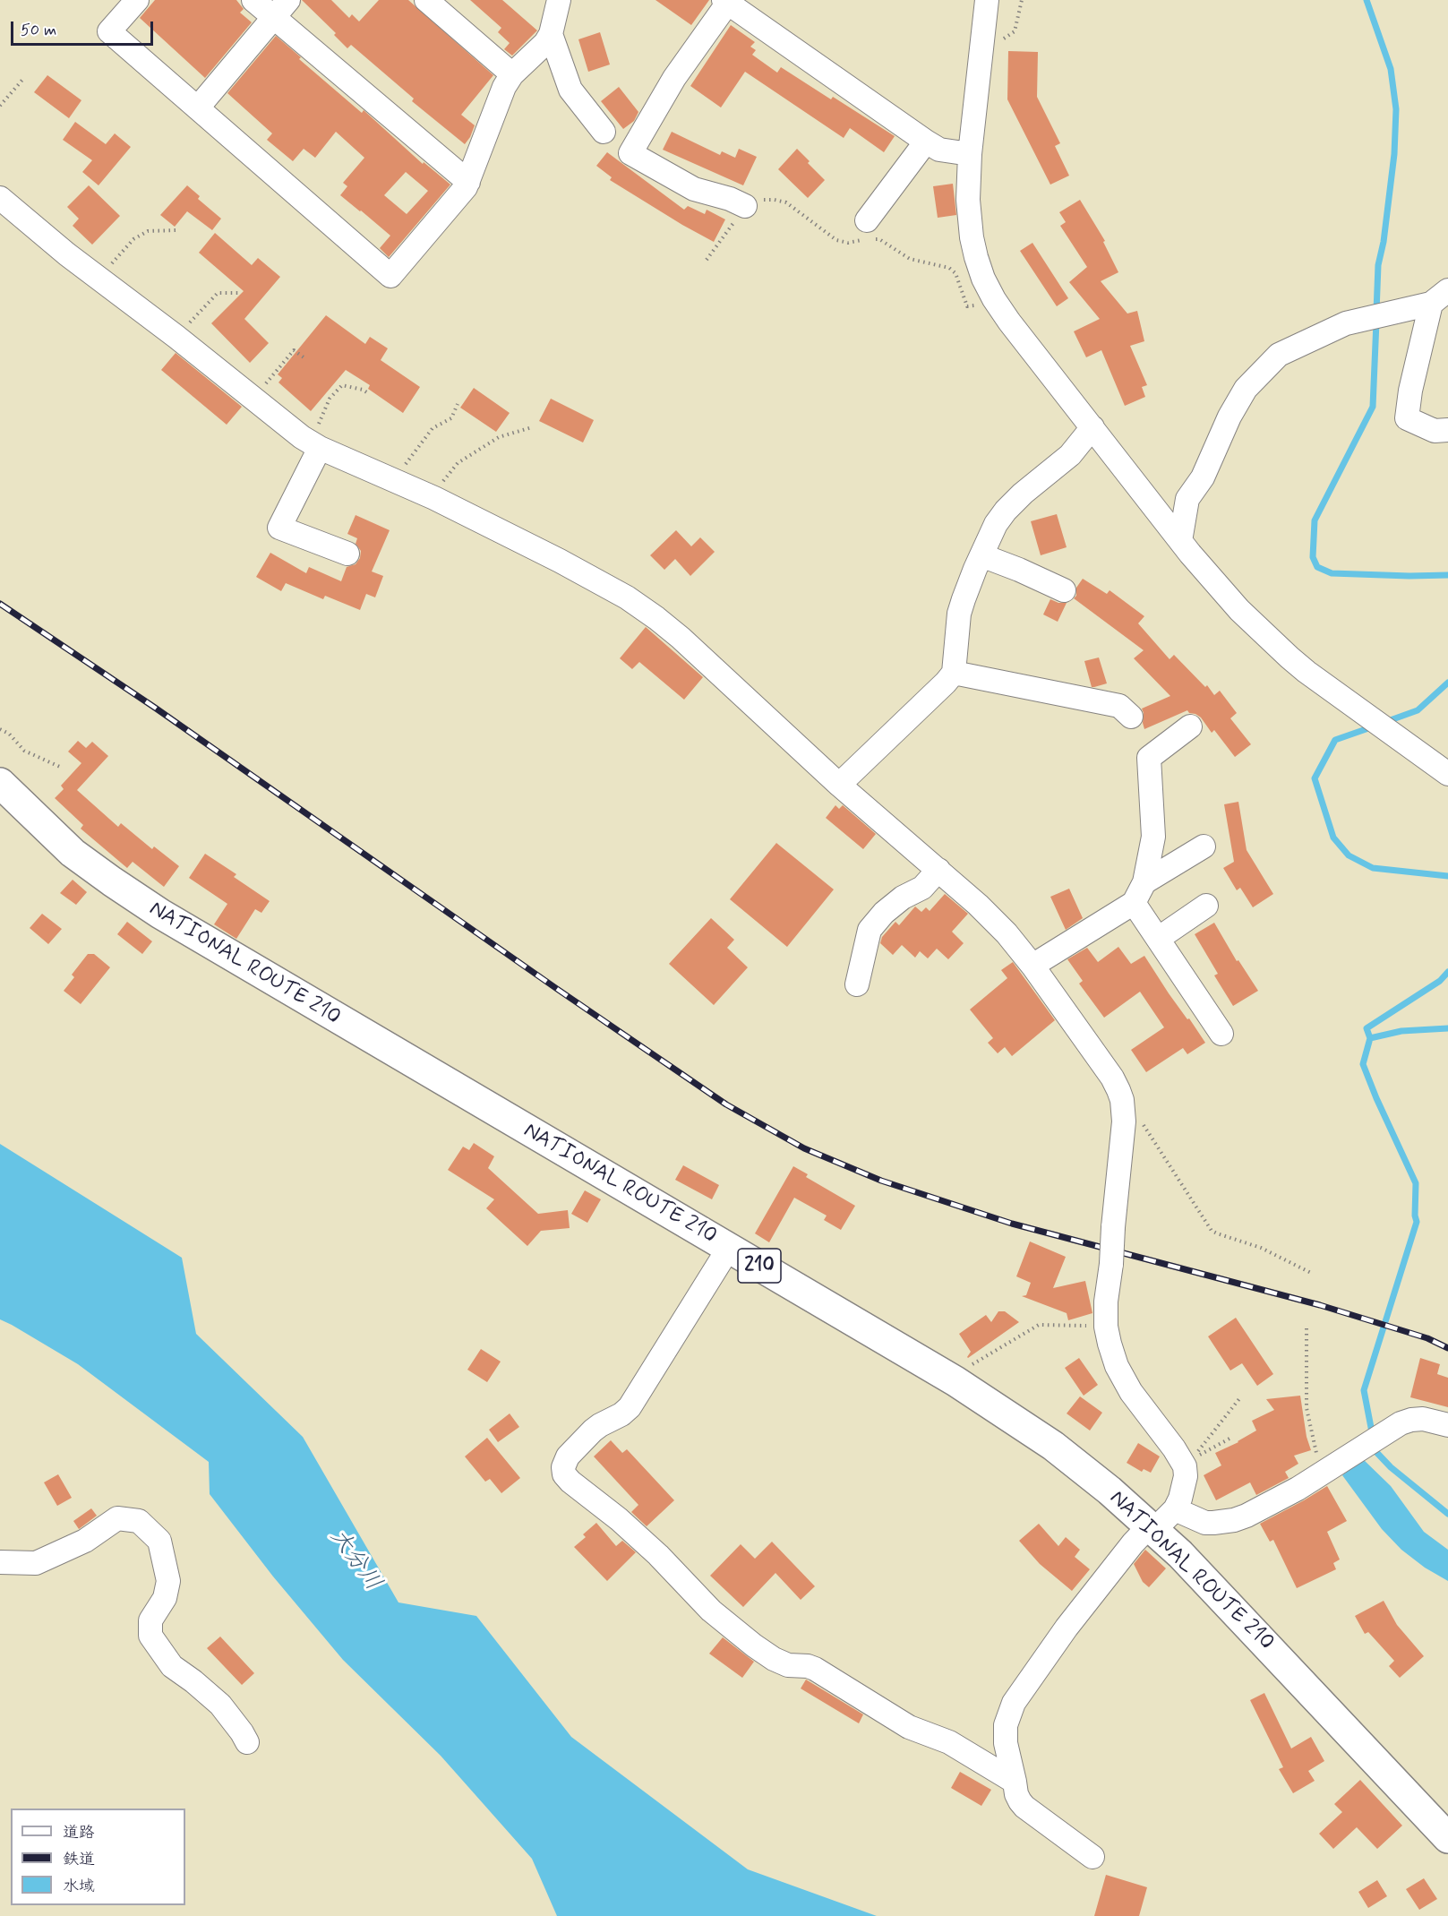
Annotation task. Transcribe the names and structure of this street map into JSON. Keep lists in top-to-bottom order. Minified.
{"streets":{"highway":["NATIONAL ROUTE 210","210"]},"water":["大分川"],"legend":["道路","鉄道","水域"],"scale_bar":"50 m"}
